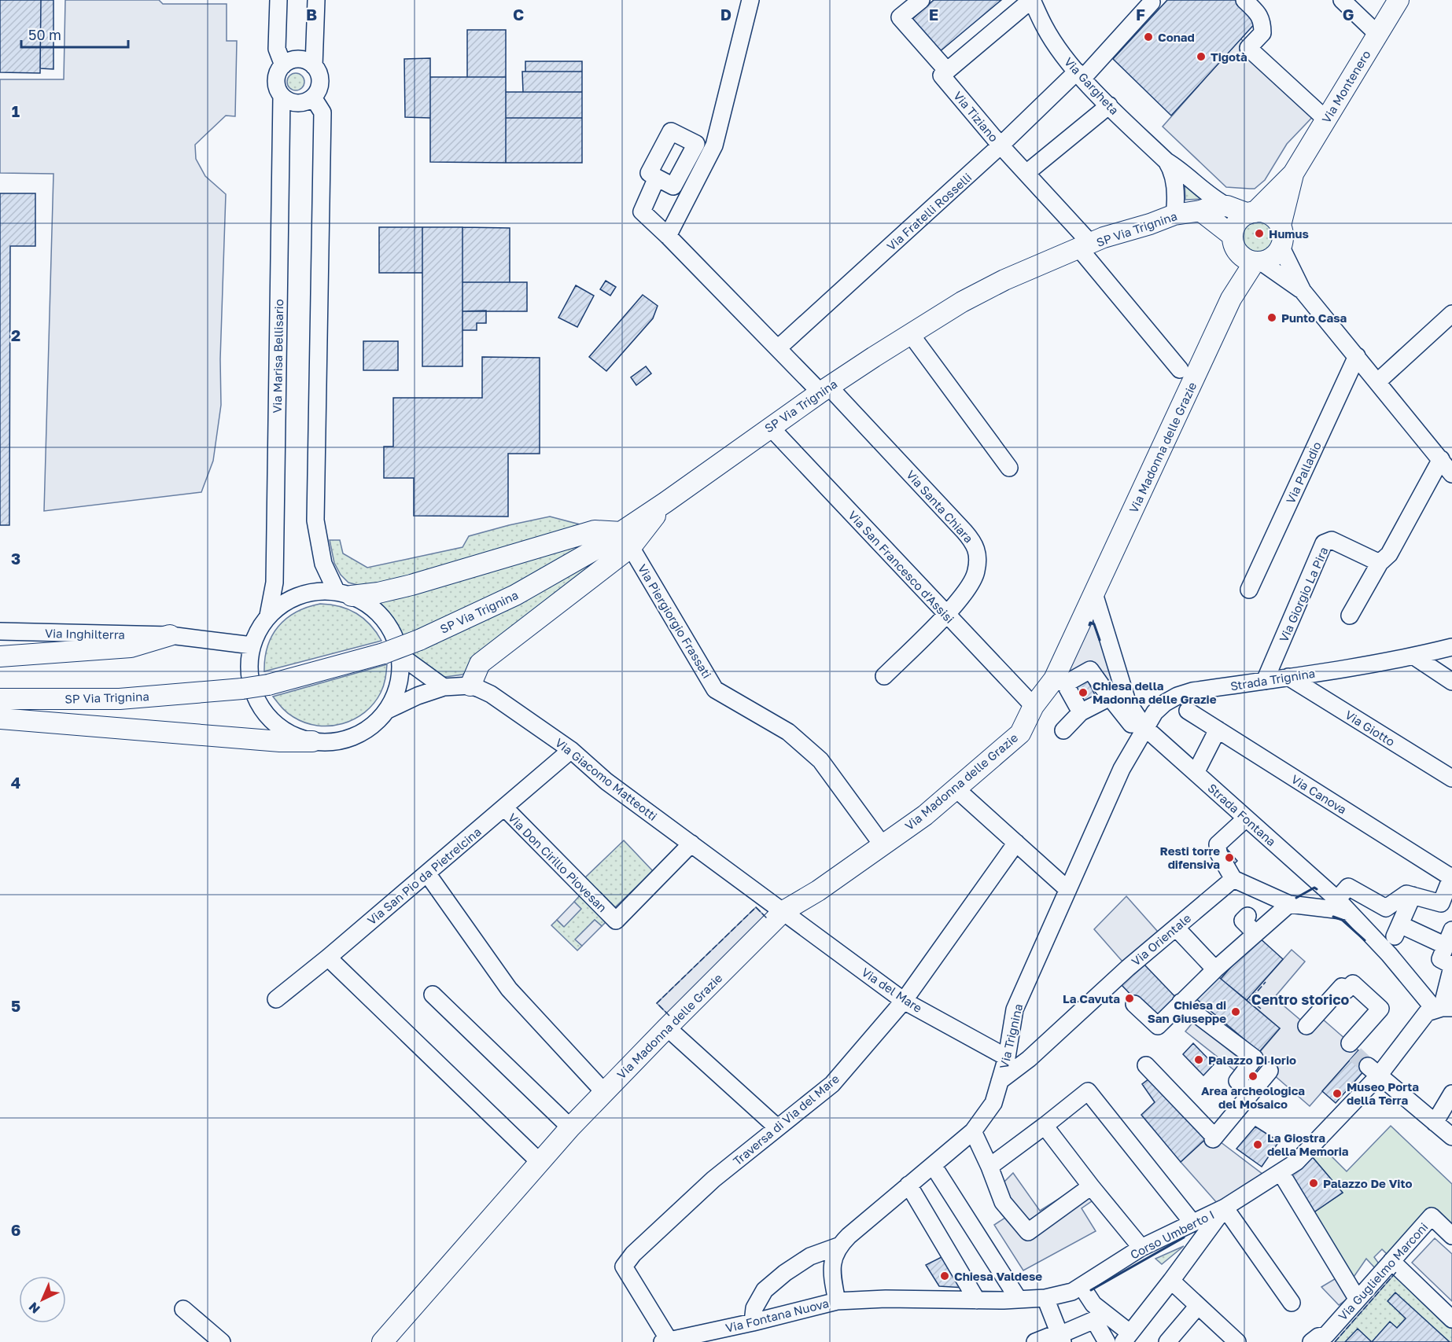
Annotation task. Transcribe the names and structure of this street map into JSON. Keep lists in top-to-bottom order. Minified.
{"streets":{"main road":["Via Montenero","SP Via Trignina","Via Madonna delle Grazie"],"street":["Via Gargheta","Via Tiziano","Via Fratelli Rosselli","Via Marisa Bellisario","Via Palladio","Via Santa Chiara","Via San Francesco d'Assisi","Via Giorgio La Pira","Via Piergiorgio Frassati","Via Inghilterra","Strada Trignina","Via Giotto","Via Giacomo Matteotti","Via Canova","Strada Fontana","Via Don Cirillo Piovesan","Via San Pio da Pietrelcina","Via Orientale","Via del Mare","Via Trignina","Traversa di Via del Mare","Corso Umberto I","Via Guglielmo Marconi","Via Fontana Nuova"]},"crossings":[["Via Gargheta","Via Fratelli Rosselli"],["Via Gargheta","SP Via Trignina"],["Via Tiziano","Via Fratelli Rosselli"],["Via Tiziano","SP Via Trignina"],["Via Fratelli Rosselli","Via Santa Chiara"],["SP Via Trignina","Via Marisa Bellisario"],["SP Via Trignina","Via Santa Chiara"],["SP Via Trignina","Via San Francesco d'Assisi"],["SP Via Trignina","Via Piergiorgio Frassati"],["SP Via Trignina","Via Inghilterra"],["SP Via Trignina","Via Giacomo Matteotti"],["Via Marisa Bellisario","Via Inghilterra"],["Via Marisa Bellisario","Via Giacomo Matteotti"],["Via Madonna delle Grazie","Via San Francesco d'Assisi"],["Via Madonna delle Grazie","Via Piergiorgio Frassati"],["Via Madonna delle Grazie","Via Giacomo Matteotti"],["Via Madonna delle Grazie","Strada Fontana"],["Via Madonna delle Grazie","Via del Mare"],["Via Santa Chiara","Via San Francesco d'Assisi"],["Via Giorgio La Pira","Strada Trignina"],["Via Inghilterra","Via Giacomo Matteotti"],["Strada Trignina","Via Giotto"],["Strada Trignina","Strada Fontana"],["Strada Trignina","Via Trignina"],["Via Giacomo Matteotti","Via Don Cirillo Piovesan"],["Via Giacomo Matteotti","Via San Pio da Pietrelcina"],["Via Giacomo Matteotti","Via del Mare"],["Strada Fontana","Via Trignina"],["Strada Fontana","Corso Umberto I"],["Via Don Cirillo Piovesan","Via San Pio da Pietrelcina"],["Via Orientale","Via Trignina"],["Via del Mare","Via Trignina"],["Via del Mare","Traversa di Via del Mare"],["Traversa di Via del Mare","Via Fontana Nuova"],["Corso Umberto I","Via Fontana Nuova"]],"districts":["Centro storico"],"places":["Conad","Tigotà","Humus","Punto Casa","Chiesa della Madonna delle Grazie","Resti torre difensiva","La Cavuta","Chiesa di San Giuseppe","Palazzo Di Iorio","Area archeologica del Mosaico","Museo Porta della Terra","La Giostra della Memoria","Palazzo De Vito","Chiesa Valdese"],"scale_bar":"50 m","north":"bottom left","grid":{"columns":["B","C","D","E","F","G"],"rows":["1","2","3","4","5","6"]}}
